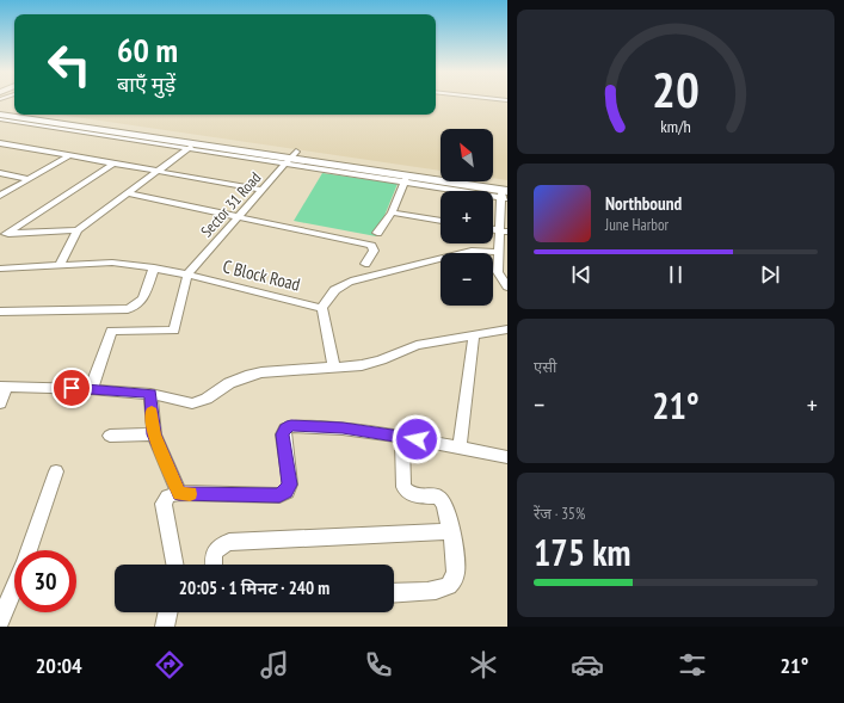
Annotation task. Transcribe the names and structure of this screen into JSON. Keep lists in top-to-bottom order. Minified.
{"streets":{"street":["Sector 31 Road","C Block Road"]},"crossings":[["Sector 31 Road","C Block Road"]],"north":"top left","page":{"turn":["60 m","बाएँ मुड़ें"],"map_buttons":["+","−"],"song":["Northbound","June Harbor"],"tile":["एसी",["रेंज · 35%","175 km"]],"heat":["−","21°","+"],"limit":"30","trip":"20:05 · 1 मिनट · 240 m","tabs":["20:04","21°"],"gauge":["20","km/h"]}}
